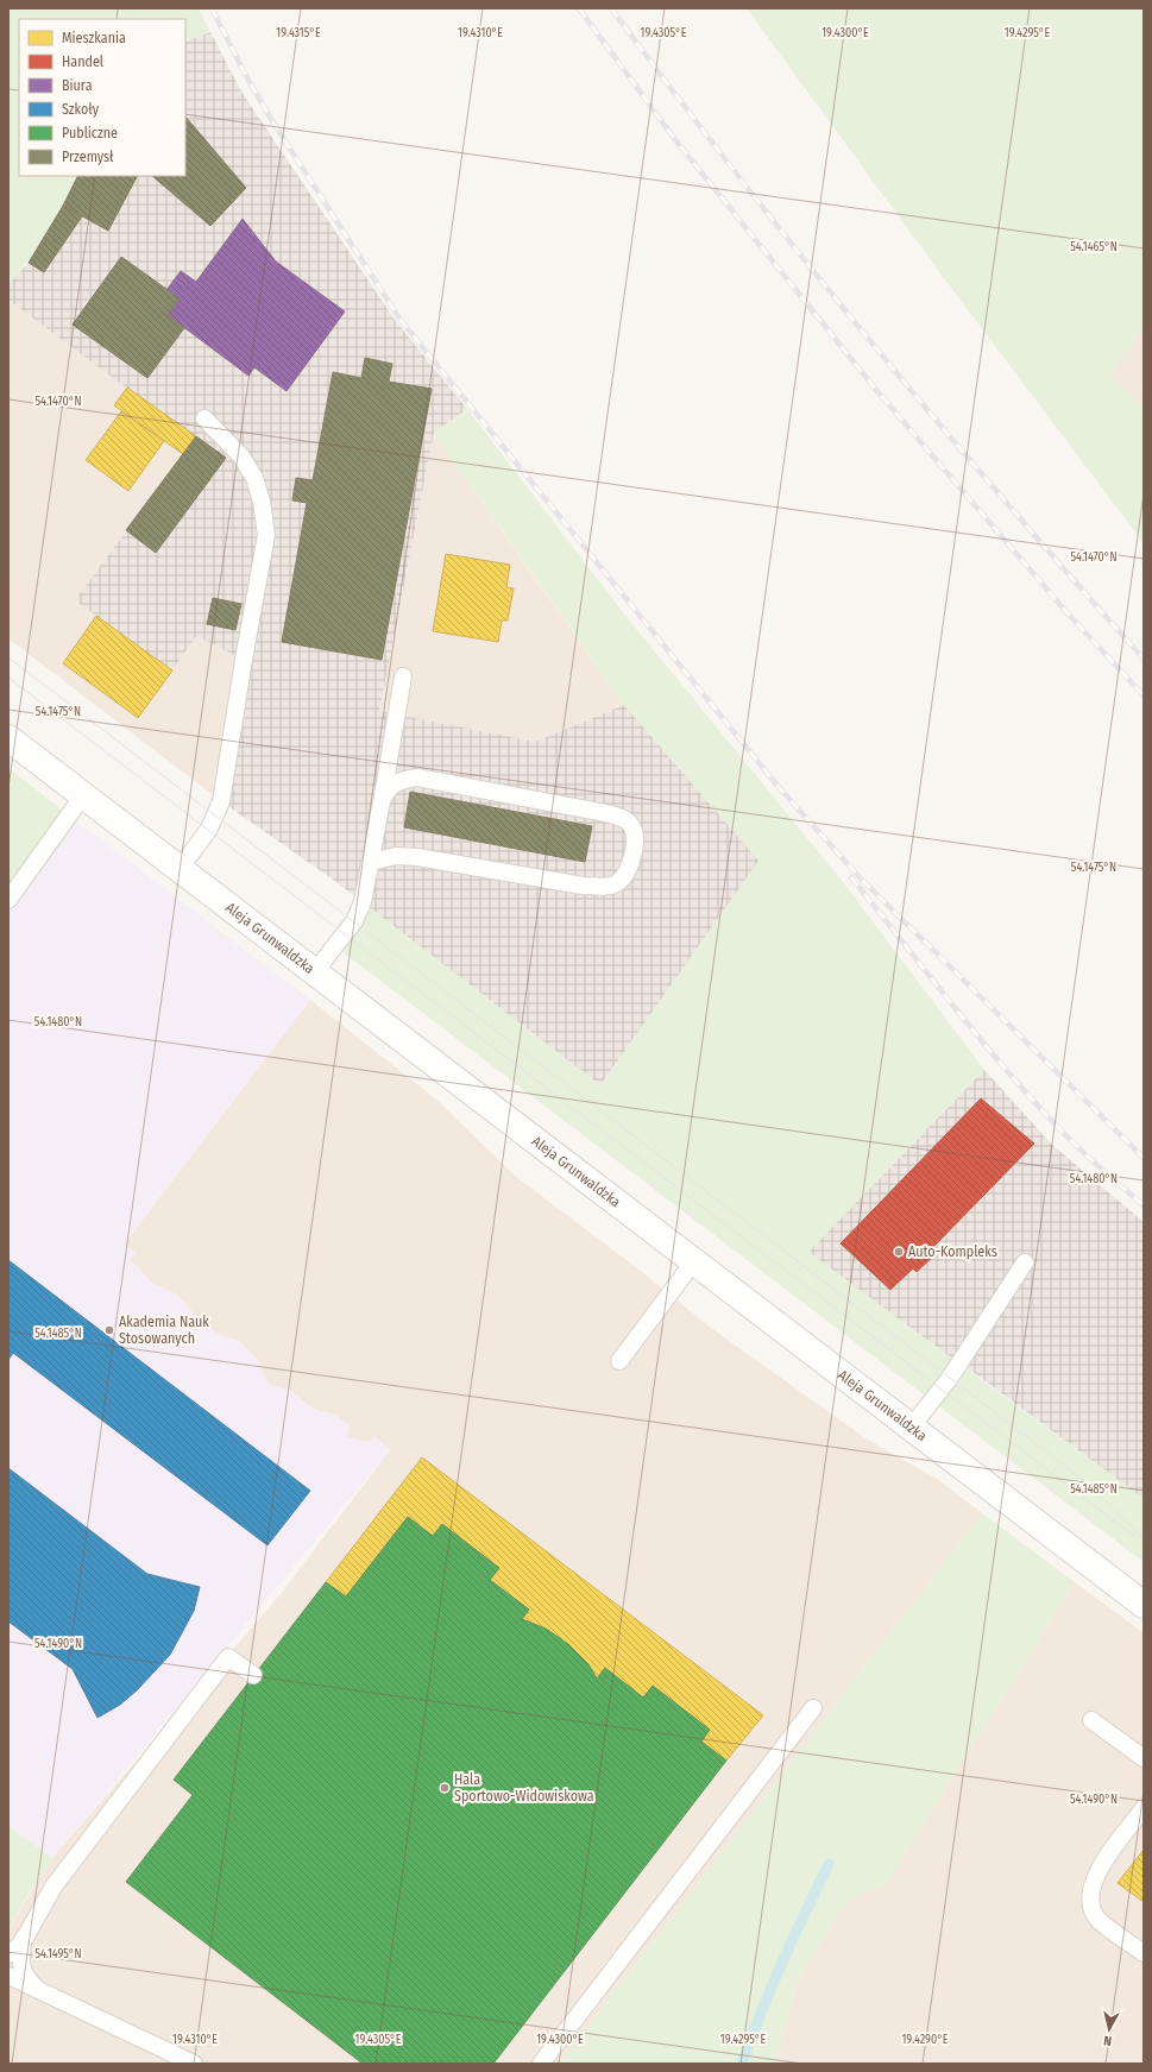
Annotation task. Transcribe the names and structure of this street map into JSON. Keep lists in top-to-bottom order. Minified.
{"streets":{"main road":["Aleja Grunwaldzka"]},"places":["Auto-Kompleks","Akademia Nauk Stosowanych","Hala Sportowo-Widowiskowa"],"legend":["Mieszkania","Handel","Biura","Szkoły","Publiczne","Przemysł"],"north":"bottom","coordinates":["19.4315°E","19.4310°E","19.4305°E","19.4300°E","19.4295°E","54.1465°N","54.1470°N","54.1475°N","54.1480°N","54.1485°N","54.1490°N","54.1495°N","19.4290°E"]}
